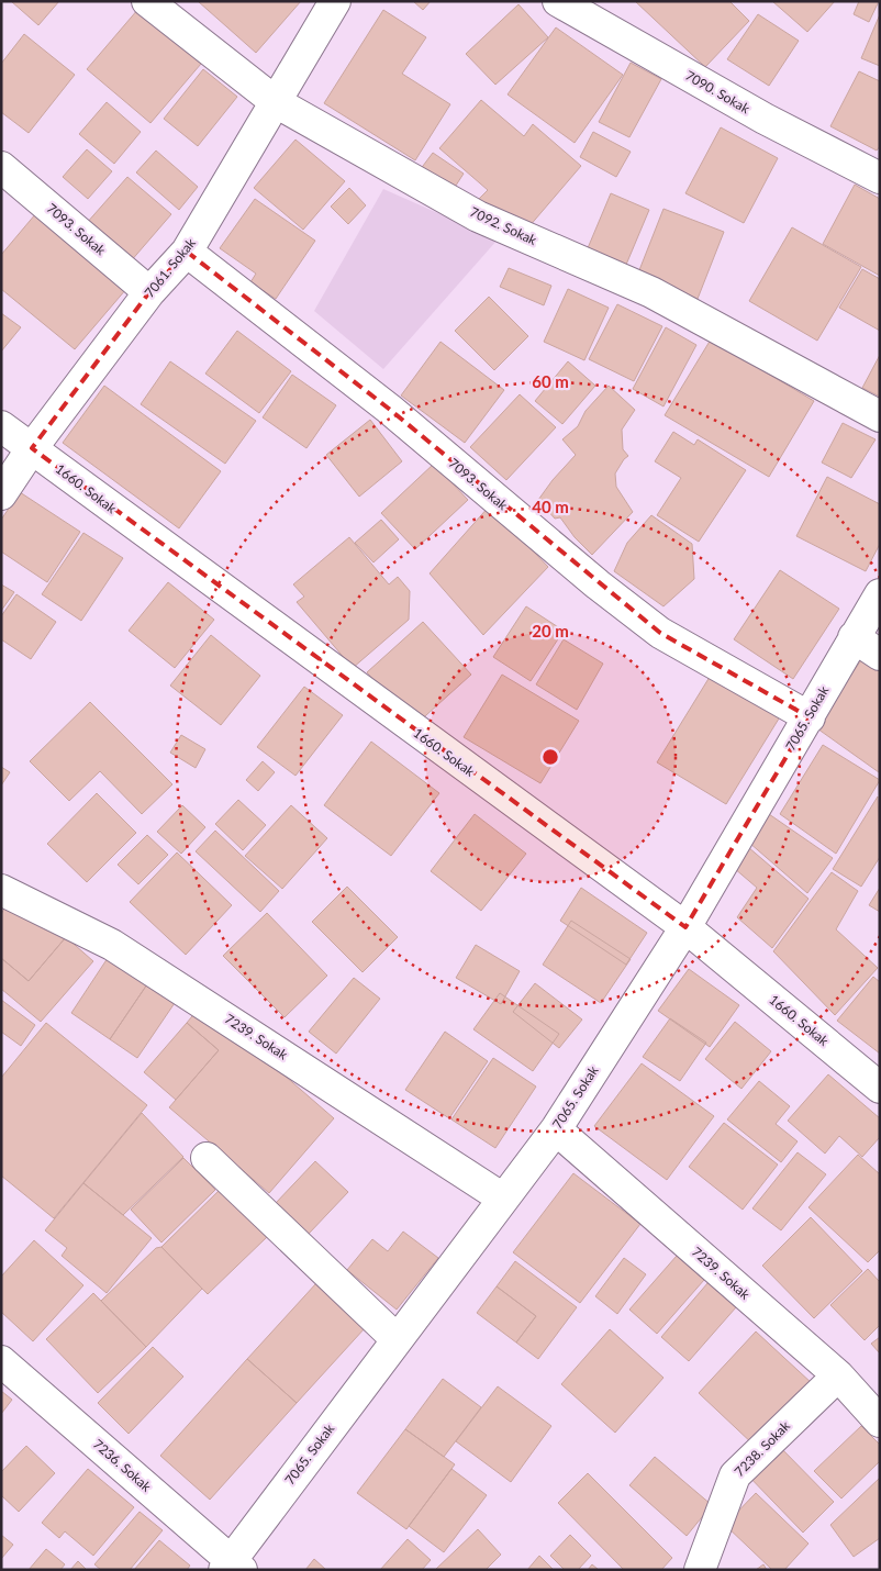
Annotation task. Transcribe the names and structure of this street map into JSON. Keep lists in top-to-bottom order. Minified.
{"streets":{"street":["7090. Sokak","7092. Sokak","7093. Sokak","7061. Sokak","1660. Sokak","7065. Sokak","7239. Sokak","7238. Sokak","7236. Sokak"]},"crossings":[["7092. Sokak","7061. Sokak"],["7093. Sokak","7061. Sokak"],["7093. Sokak","7065. Sokak"],["7061. Sokak","1660. Sokak"],["1660. Sokak","7065. Sokak"],["7065. Sokak","7239. Sokak"],["7065. Sokak","7236. Sokak"],["7239. Sokak","7238. Sokak"]],"rings":["60 m","40 m","20 m"]}
